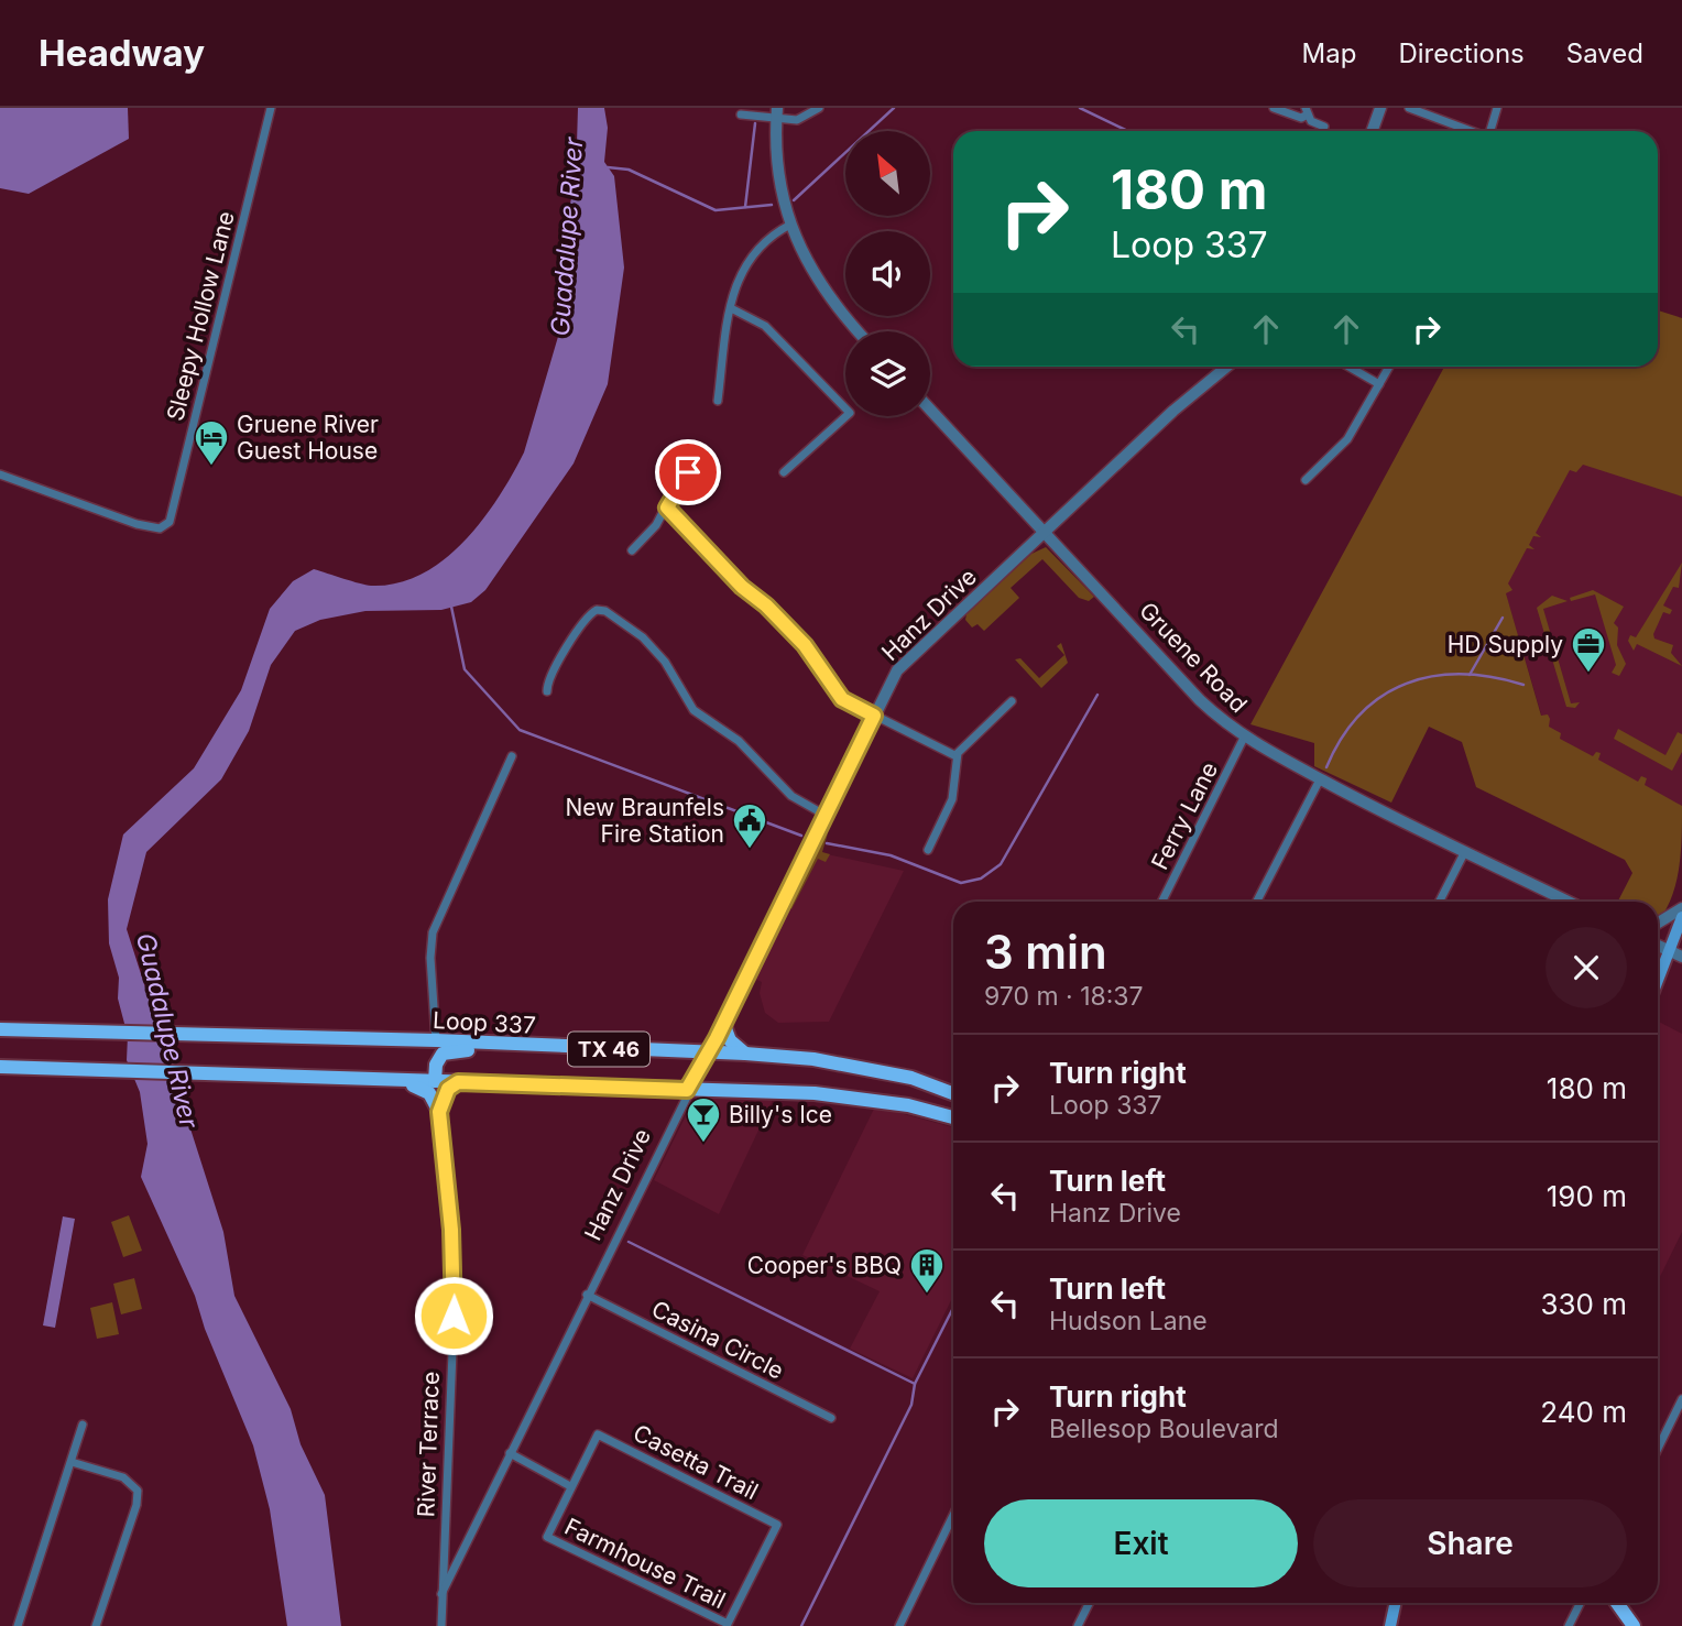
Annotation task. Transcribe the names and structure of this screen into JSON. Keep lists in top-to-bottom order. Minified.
{"streets":{"main road":["Loop 337","TX 46"],"street":["Sleepy Hollow Lane","Hanz Drive","Gruene Road","Ferry Lane","Casina Circle","River Terrace","Casetta Trail","Farmhouse Trail"]},"crossings":[["Hanz Drive","Gruene Road"],["Hanz Drive","Loop 337"],["Hanz Drive","TX 46"],["Hanz Drive","Casina Circle"],["Hanz Drive","River Terrace"],["Gruene Road","Ferry Lane"],["TX 46","River Terrace"],["Casetta Trail","Farmhouse Trail"]],"water":["Guadalupe River"],"places":{"hotel":["Gruene River Guest House"],"office":["HD Supply"],"public building":["New Braunfels Fire Station"],"bar":["Billy's Ice"],"building":["Cooper's BBQ"]},"north":"top left","page":{"header":"Headway","nav":["Map","Directions","Saved"],"turn":["180 m","Loop 337"],"heading":["3 min","970 m · 18:37"],"list":[{"name":"Turn right","note":"Loop 337","value":"180 m"},{"name":"Turn left","note":"Hanz Drive","value":"190 m"},{"name":"Turn left","note":"Hudson Lane","value":"330 m"},{"name":"Turn right","note":"Bellesop Boulevard","value":"240 m"}],"buttons":["Exit","Share"]}}
